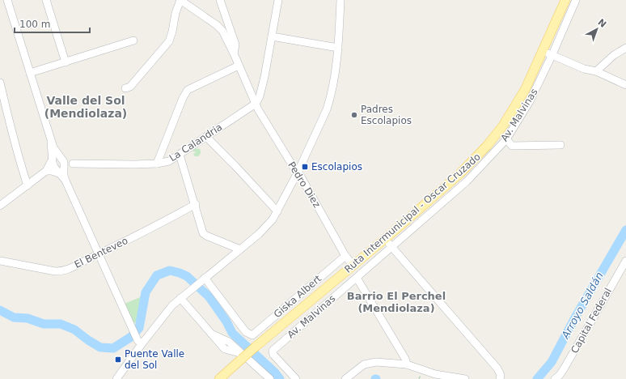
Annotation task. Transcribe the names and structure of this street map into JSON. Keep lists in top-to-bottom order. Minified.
{"streets":{"main road":["Ruta Intermunicipal - Oscar Cruzado"],"street":["Av. Malvinas","La Calandria","Pedro Diez","El Benteveo","Giska Albert","Capital Federal"]},"crossings":[["La Calandria","Pedro Diez"],["Pedro Diez","Ruta Intermunicipal - Oscar Cruzado"],["Pedro Diez","Giska Albert"]],"districts":["Valle del Sol (Mendiolaza)","Barrio El Perchel (Mendiolaza)"],"water":["Arroyo Saldán"],"places":{"other":["Padres Escolapios"],"transit":["Escolapios","Puente Valle del Sol"]},"scale_bar":"100 m","north":"top right"}
